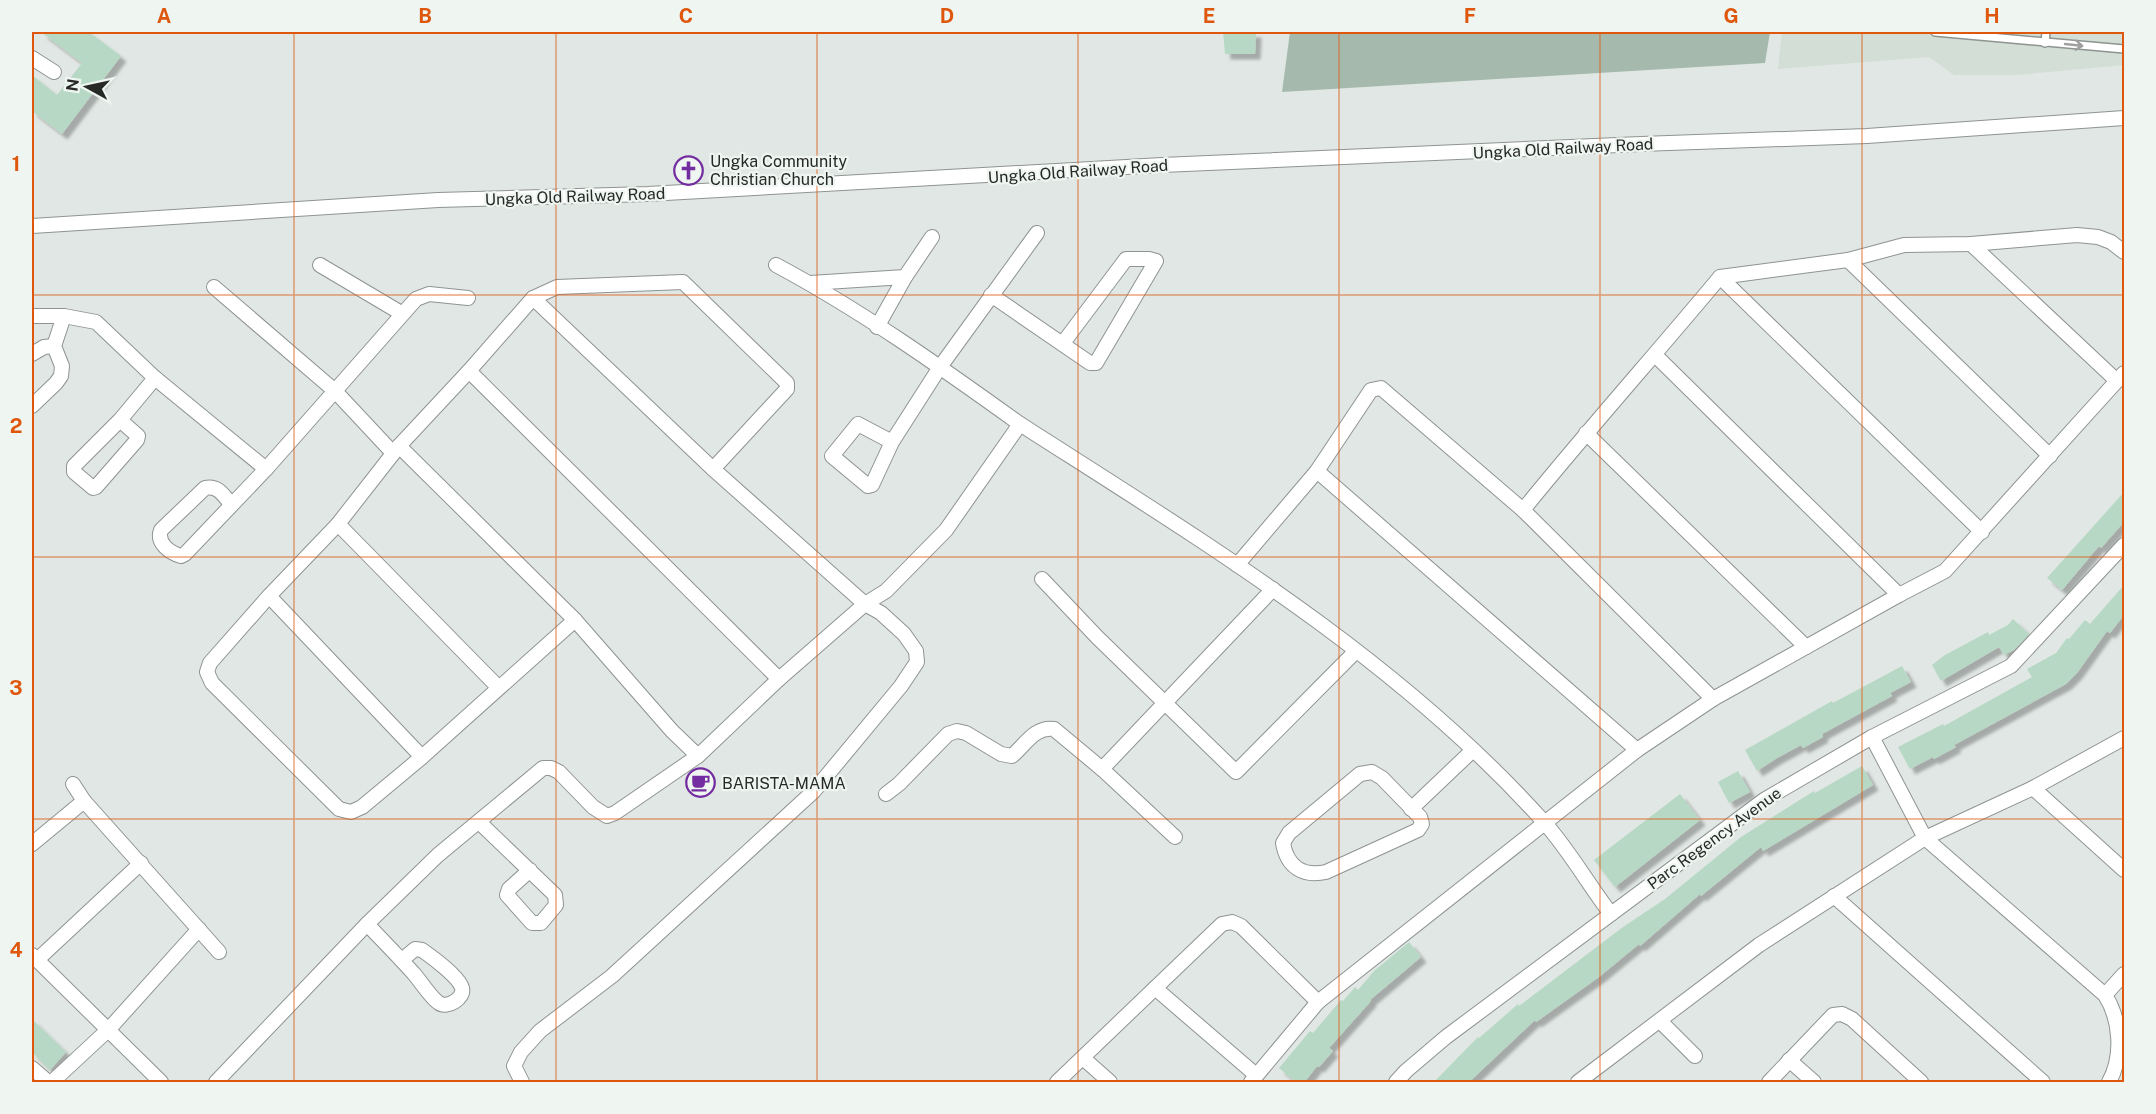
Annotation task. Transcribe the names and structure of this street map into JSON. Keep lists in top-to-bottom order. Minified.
{"streets":{"street":["Ungka Old Railway Road","Parc Regency Avenue"]},"places":{"church":["Ungka Community Christian Church"],"cafe":["BARISTA-MAMA"]},"north":"left","grid":{"columns":["A","B","C","D","E","F","G","H"],"rows":["1","2","3","4"]}}
